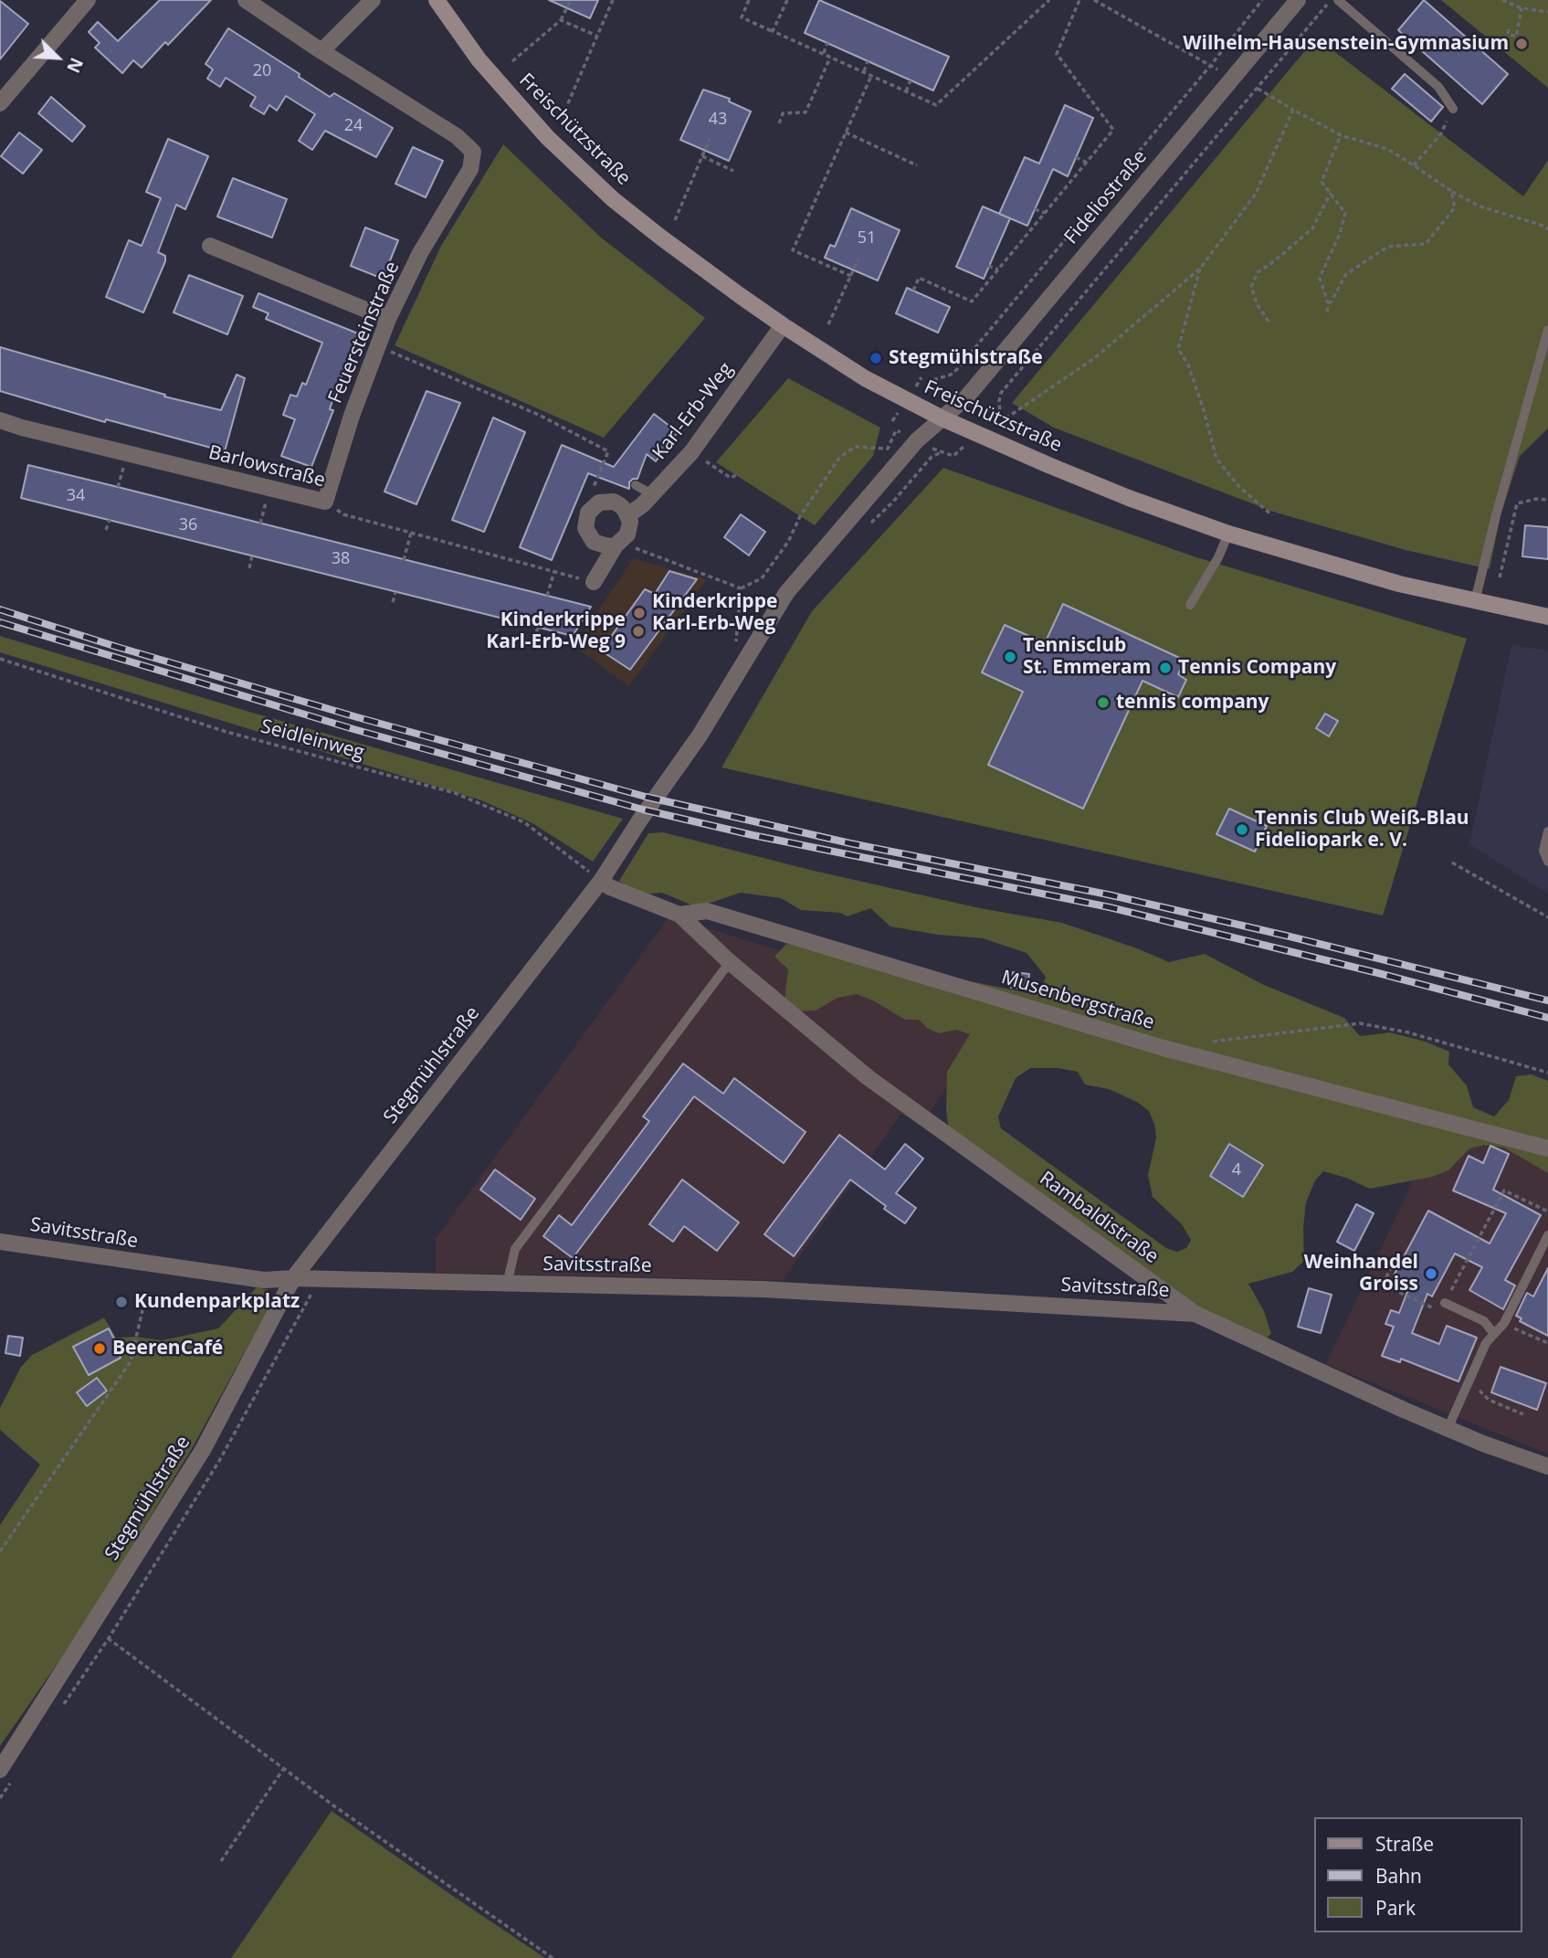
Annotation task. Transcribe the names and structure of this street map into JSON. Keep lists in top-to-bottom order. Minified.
{"streets":{"main road":["Freischützstraße"],"street":["Fideliostraße","Feuersteinstraße","Karl-Erb-Weg","Barlowstraße","Musenbergstraße","Stegmühlstraße","Rambaldistraße","Savitsstraße"],"path":["Seidleinweg"]},"crossings":[["Freischützstraße","Fideliostraße"],["Freischützstraße","Karl-Erb-Weg"],["Freischützstraße","Stegmühlstraße"],["Fideliostraße","Stegmühlstraße"],["Feuersteinstraße","Barlowstraße"],["Seidleinweg","Musenbergstraße"],["Seidleinweg","Stegmühlstraße"],["Musenbergstraße","Stegmühlstraße"],["Musenbergstraße","Rambaldistraße"],["Stegmühlstraße","Savitsstraße"],["Rambaldistraße","Savitsstraße"]],"places":["Wilhelm-Hausenstein-Gymnasium","Stegmühlstraße","Kinderkrippe Karl-Erb-Weg","Kinderkrippe Karl-Erb-Weg 9","Tennisclub St. Emmeram","Tennis Company","tennis company","Tennis Club Weiß-Blau Fideliopark e. V.","Weinhandel Groiss","Kundenparkplatz","BeerenCafé"],"house_numbers":["20","43","24","51","34","36","38","4"],"legend":["Straße","Bahn","Park"],"north":"bottom right"}
